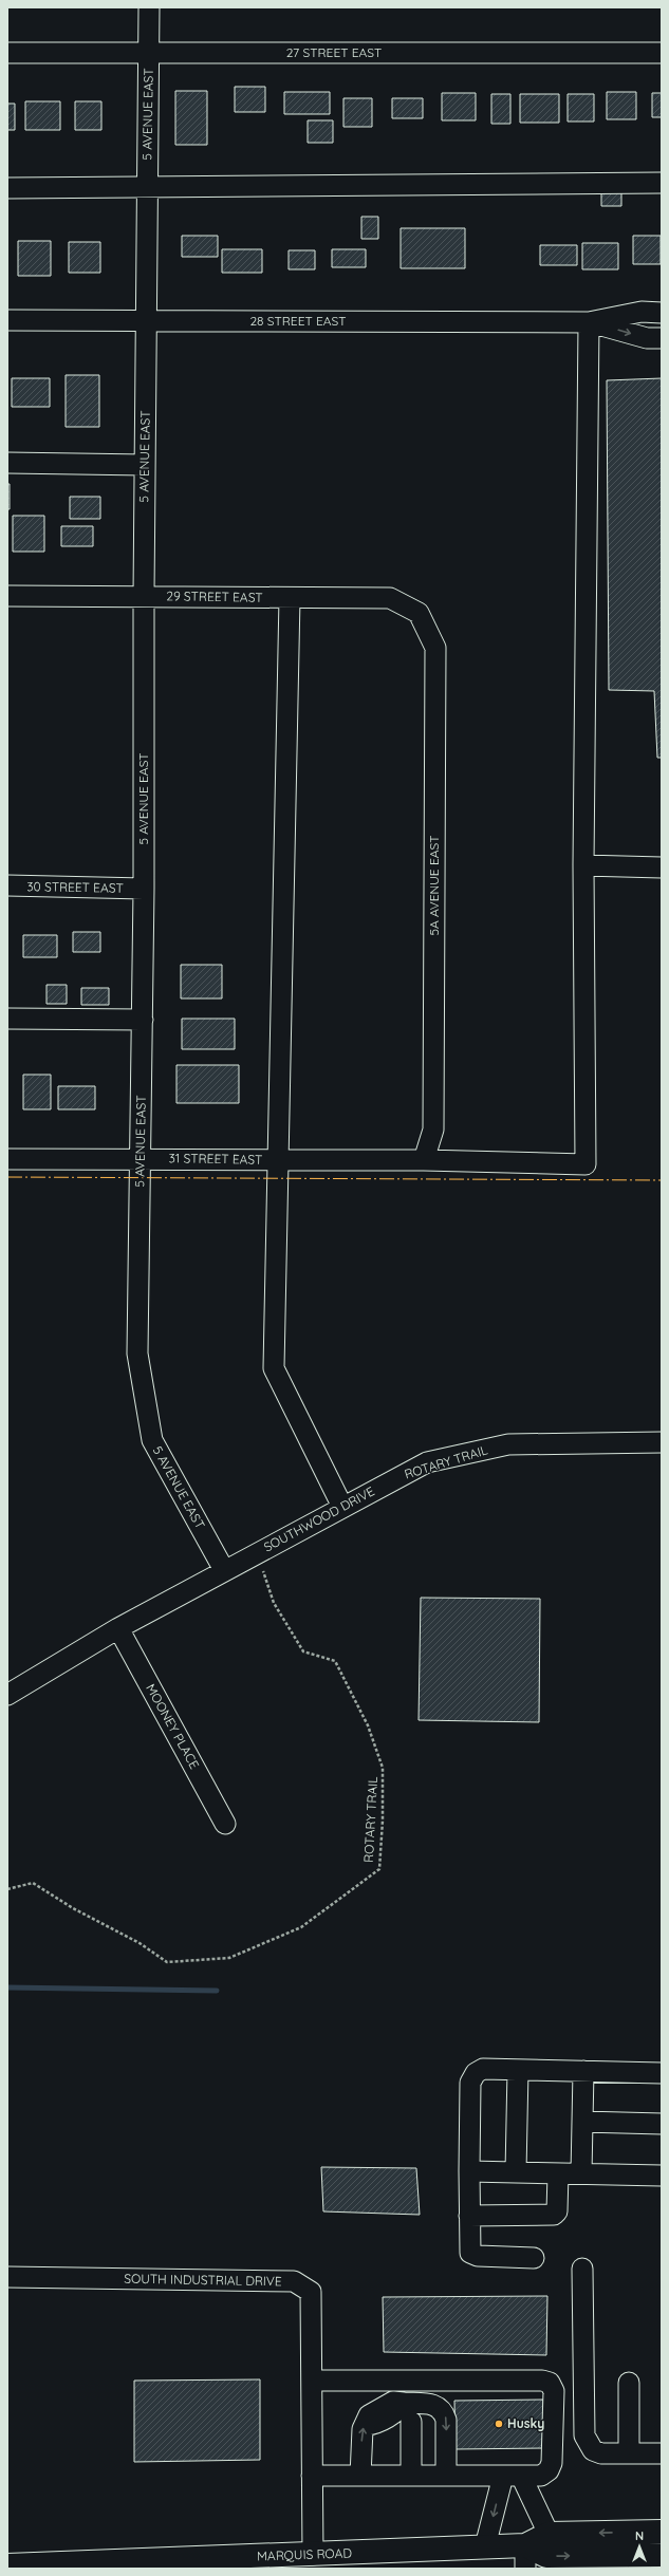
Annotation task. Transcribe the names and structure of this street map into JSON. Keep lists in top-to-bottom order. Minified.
{"streets":{"main road":["MARQUIS ROAD"],"street":["27 STREET EAST","5 AVENUE EAST","28 STREET EAST","29 STREET EAST","5A AVENUE EAST","30 STREET EAST","31 STREET EAST","SOUTHWOOD DRIVE","MOONEY PLACE","SOUTH INDUSTRIAL DRIVE"],"path":["ROTARY TRAIL"]},"crossings":[["27 STREET EAST","5 AVENUE EAST"],["5 AVENUE EAST","28 STREET EAST"],["5 AVENUE EAST","29 STREET EAST"],["5 AVENUE EAST","30 STREET EAST"],["5 AVENUE EAST","31 STREET EAST"],["5 AVENUE EAST","SOUTHWOOD DRIVE"],["29 STREET EAST","5A AVENUE EAST"],["5A AVENUE EAST","31 STREET EAST"],["SOUTHWOOD DRIVE","MOONEY PLACE"],["SOUTH INDUSTRIAL DRIVE","MARQUIS ROAD"]],"places":["Husky"],"north":"top"}
